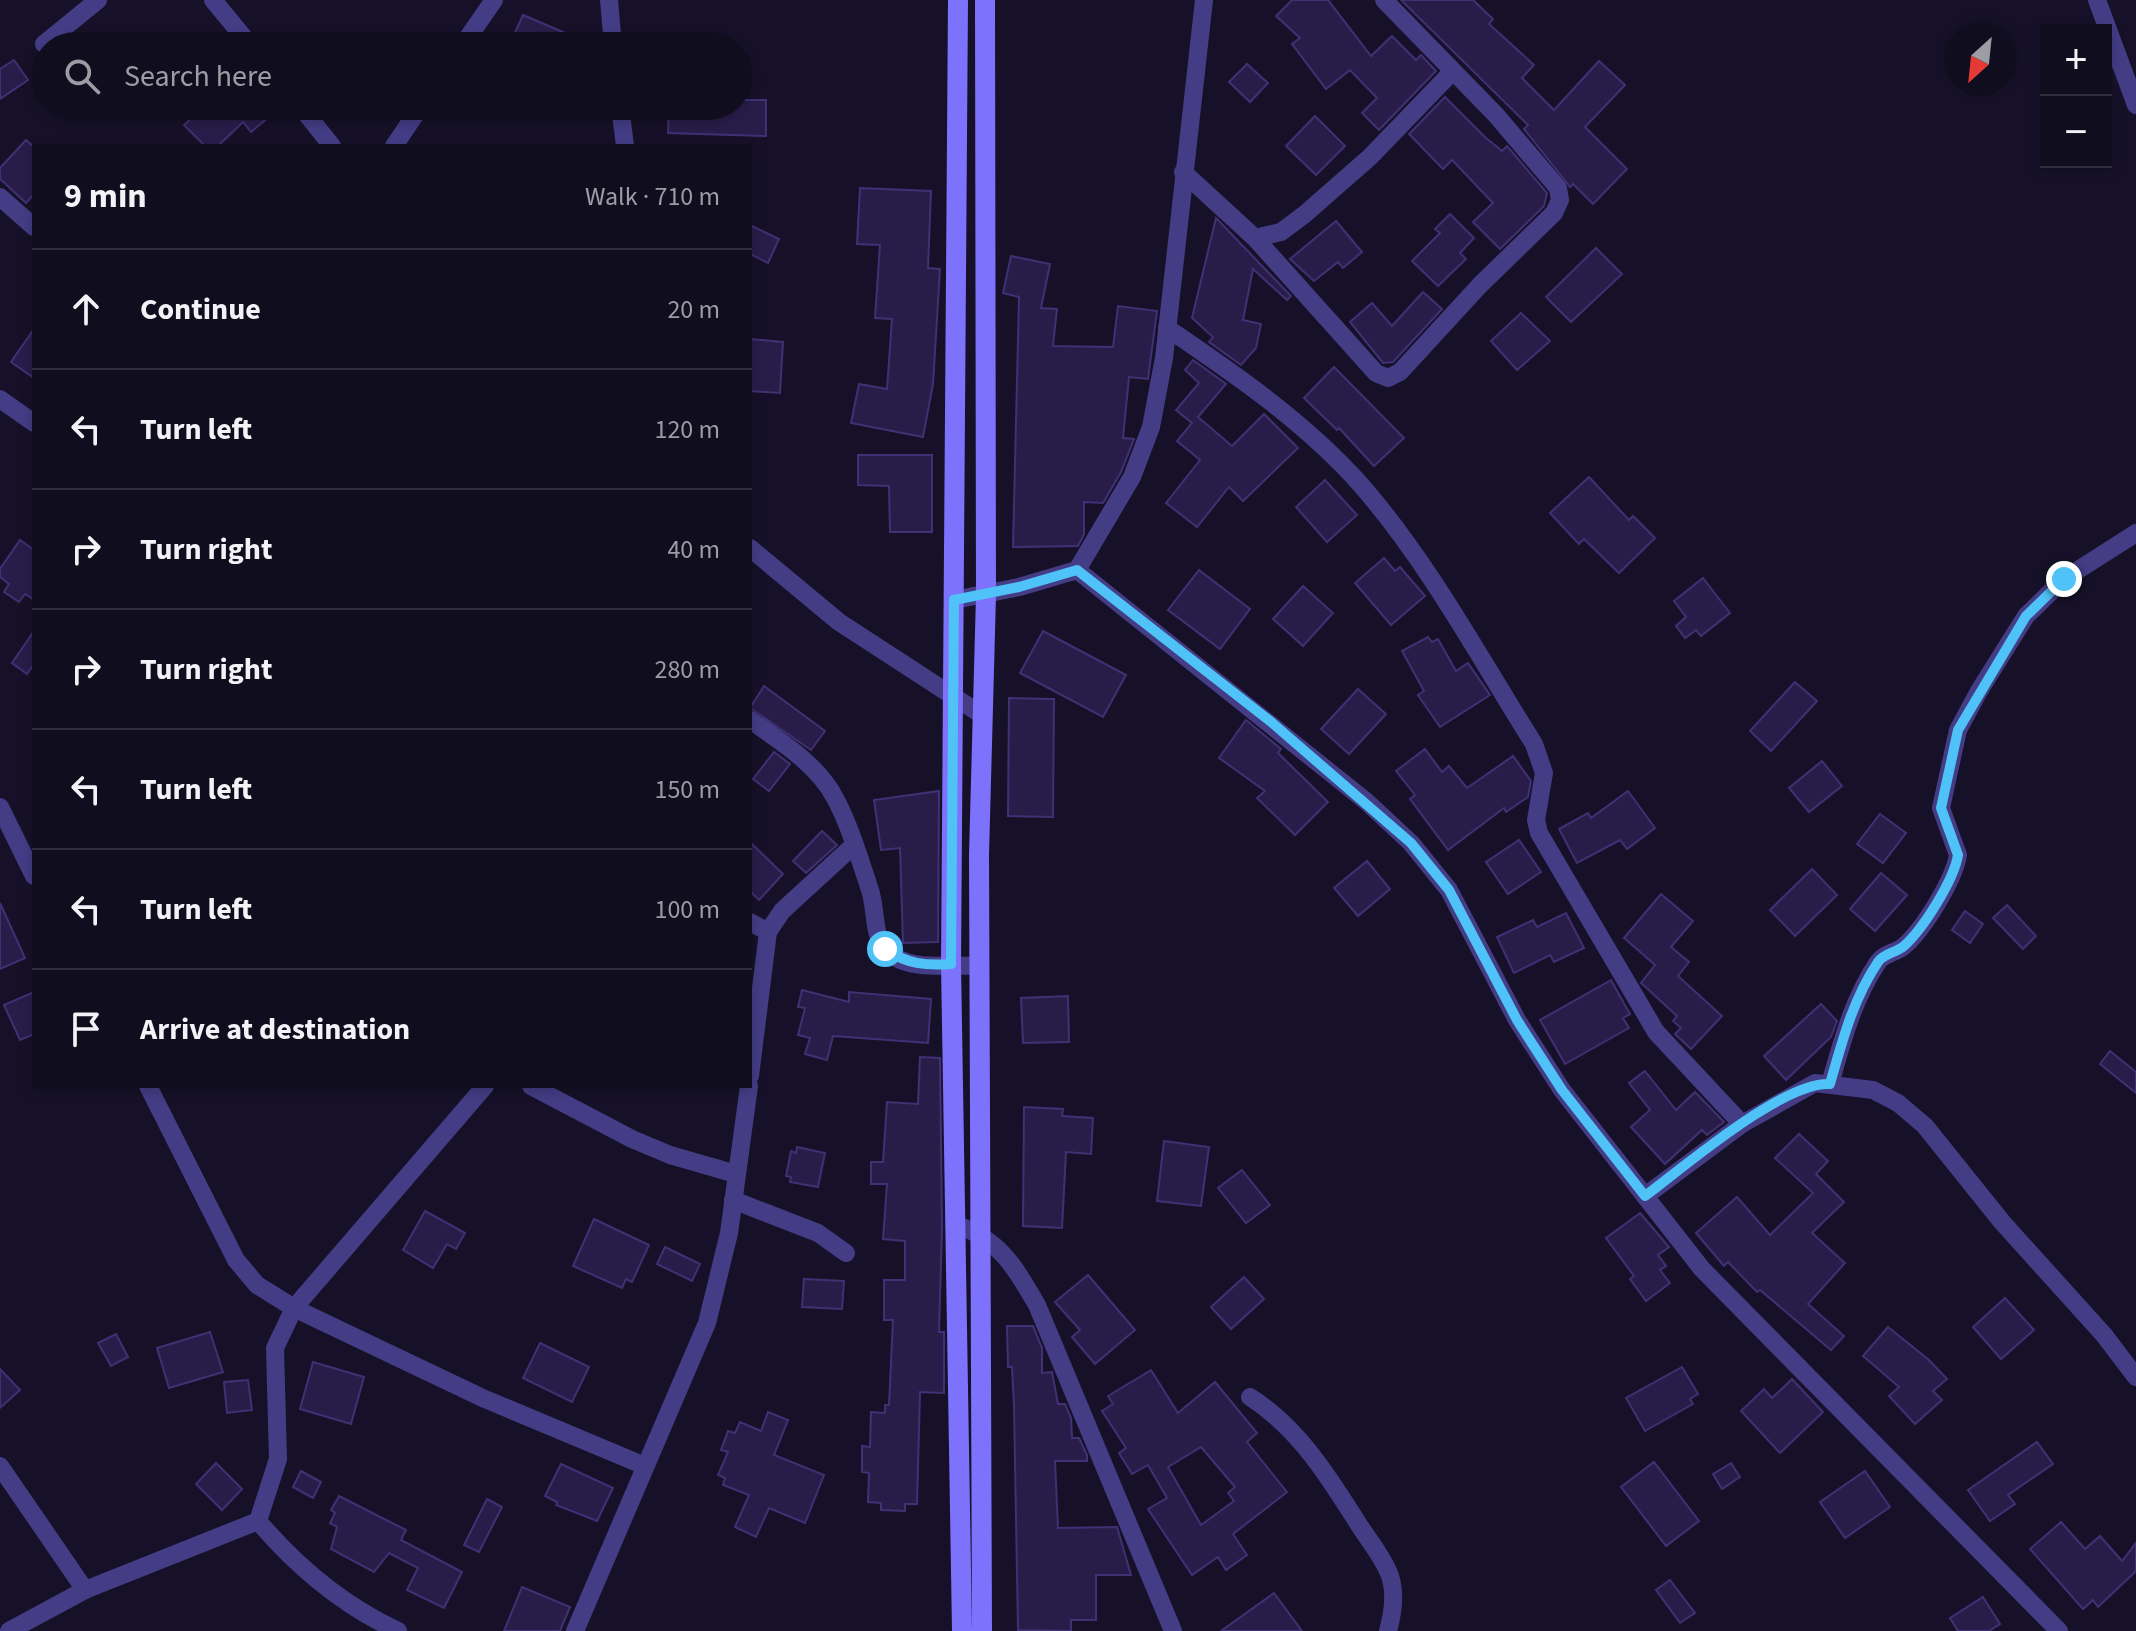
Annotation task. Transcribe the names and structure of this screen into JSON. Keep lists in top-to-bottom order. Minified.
{"north":"bottom left","page":{"map_buttons":["+","−"],"search":"Search here","heading":["9 min","Walk · 710 m"],"list":[["Continue","20 m"],["Turn left","120 m"],["Turn right","40 m"],["Turn right","280 m"],["Turn left","150 m"],["Turn left","100 m"],"Arrive at destination"]}}
